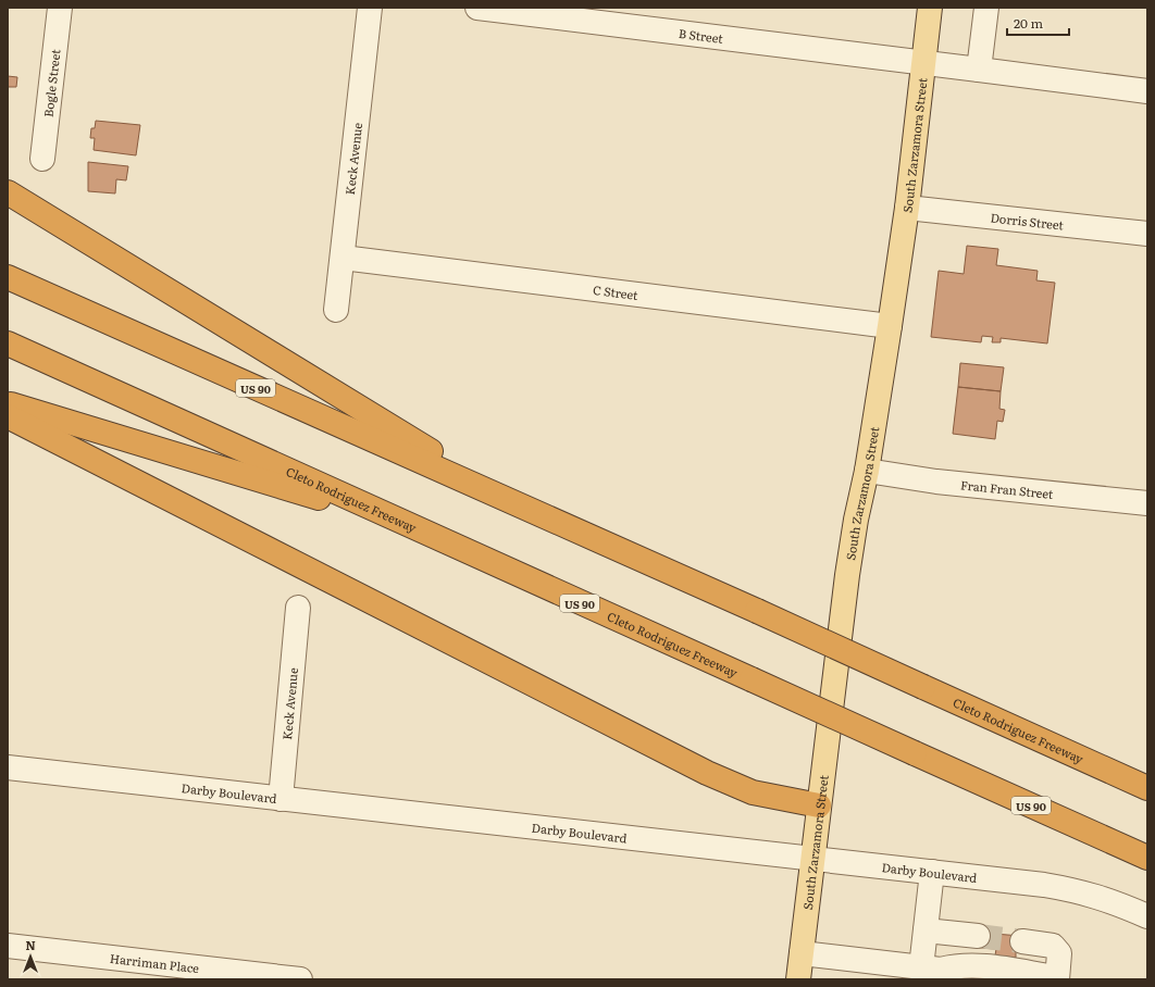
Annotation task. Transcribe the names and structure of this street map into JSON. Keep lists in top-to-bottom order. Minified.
{"streets":{"highway":["US 90","Cleto Rodriguez Freeway"],"main road":["South Zarzamora Street"],"street":["B Street","Bogle Street","Keck Avenue","Dorris Street","C Street","Fran Fran Street","Darby Boulevard","Harriman Place"]},"crossings":[["B Street","South Zarzamora Street"],["South Zarzamora Street","Dorris Street"],["South Zarzamora Street","C Street"],["South Zarzamora Street","Fran Fran Street"],["South Zarzamora Street","Darby Boulevard"],["Keck Avenue","C Street"],["Keck Avenue","Darby Boulevard"]],"scale_bar":"20 m","north":"top"}
